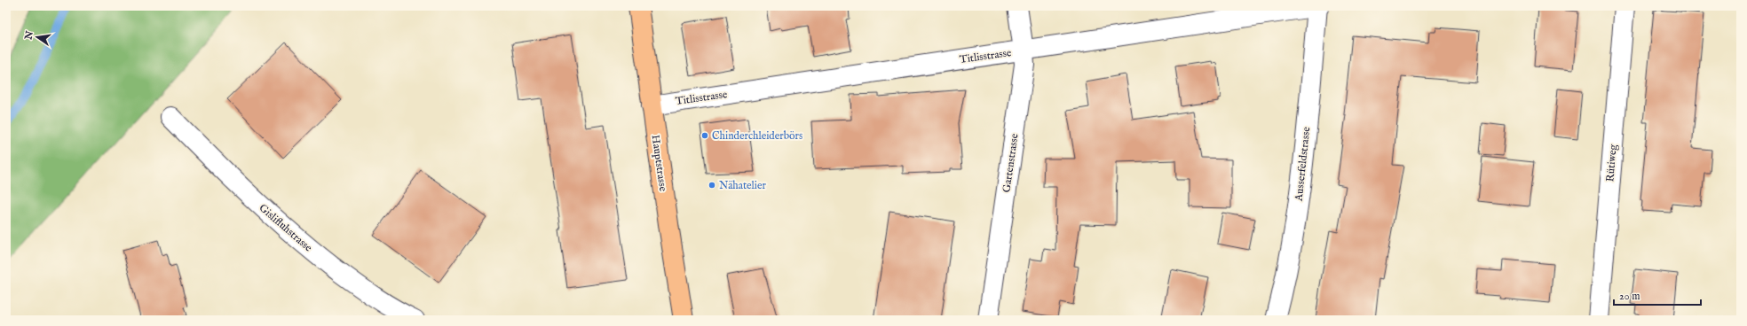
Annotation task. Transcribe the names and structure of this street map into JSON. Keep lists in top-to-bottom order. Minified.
{"streets":{"main road":["Hauptstrasse"],"street":["Titlisstrasse","Gartenstrasse","Rütiweg","Ausserfeldstrasse","Gislifluhstrasse"]},"crossings":[["Titlisstrasse","Hauptstrasse"],["Titlisstrasse","Gartenstrasse"],["Titlisstrasse","Ausserfeldstrasse"]],"places":["Chinderchleiderbörs","Nähatelier"],"scale_bar":"20 m","north":"left"}
